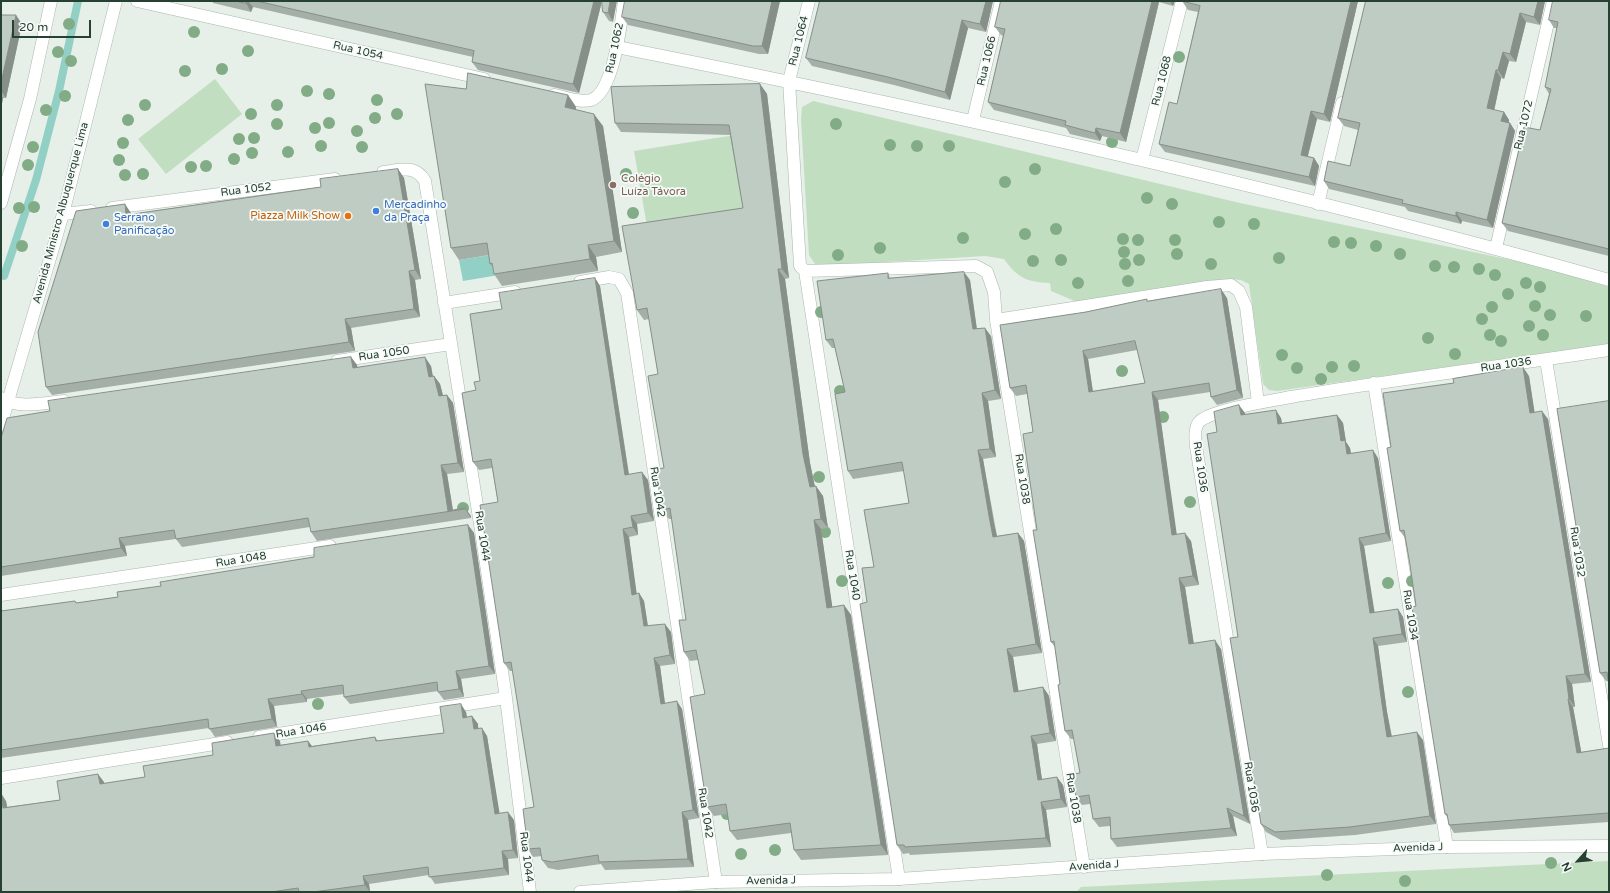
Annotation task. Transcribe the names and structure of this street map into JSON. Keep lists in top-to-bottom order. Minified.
{"streets":{"street":["Rua 1064","Rua 1062","Rua 1054","Rua 1066","Rua 1068","Rua 1072","Rua 1052","Avenida Ministro Albuquerque Lima","Rua 1050","Rua 1036","Rua 1038","Rua 1042","Rua 1044","Rua 1032","Rua 1048","Rua 1040","Rua 1034","Rua 1046","Avenida J"]},"crossings":[["Rua 1064","Rua 1038"],["Rua 1064","Rua 1040"],["Rua 1052","Avenida Ministro Albuquerque Lima"],["Rua 1050","Rua 1044"],["Rua 1036","Rua 1032"],["Rua 1036","Rua 1034"],["Rua 1036","Avenida J"],["Rua 1038","Rua 1040"],["Rua 1038","Avenida J"],["Rua 1042","Avenida J"],["Rua 1044","Rua 1046"],["Rua 1040","Avenida J"],["Rua 1034","Avenida J"]],"places":["Colégio Luíza Távora","Mercadinho da Praça","Piazza Milk Show","Serrano Panificação"],"scale_bar":"20 m","north":"bottom left"}
